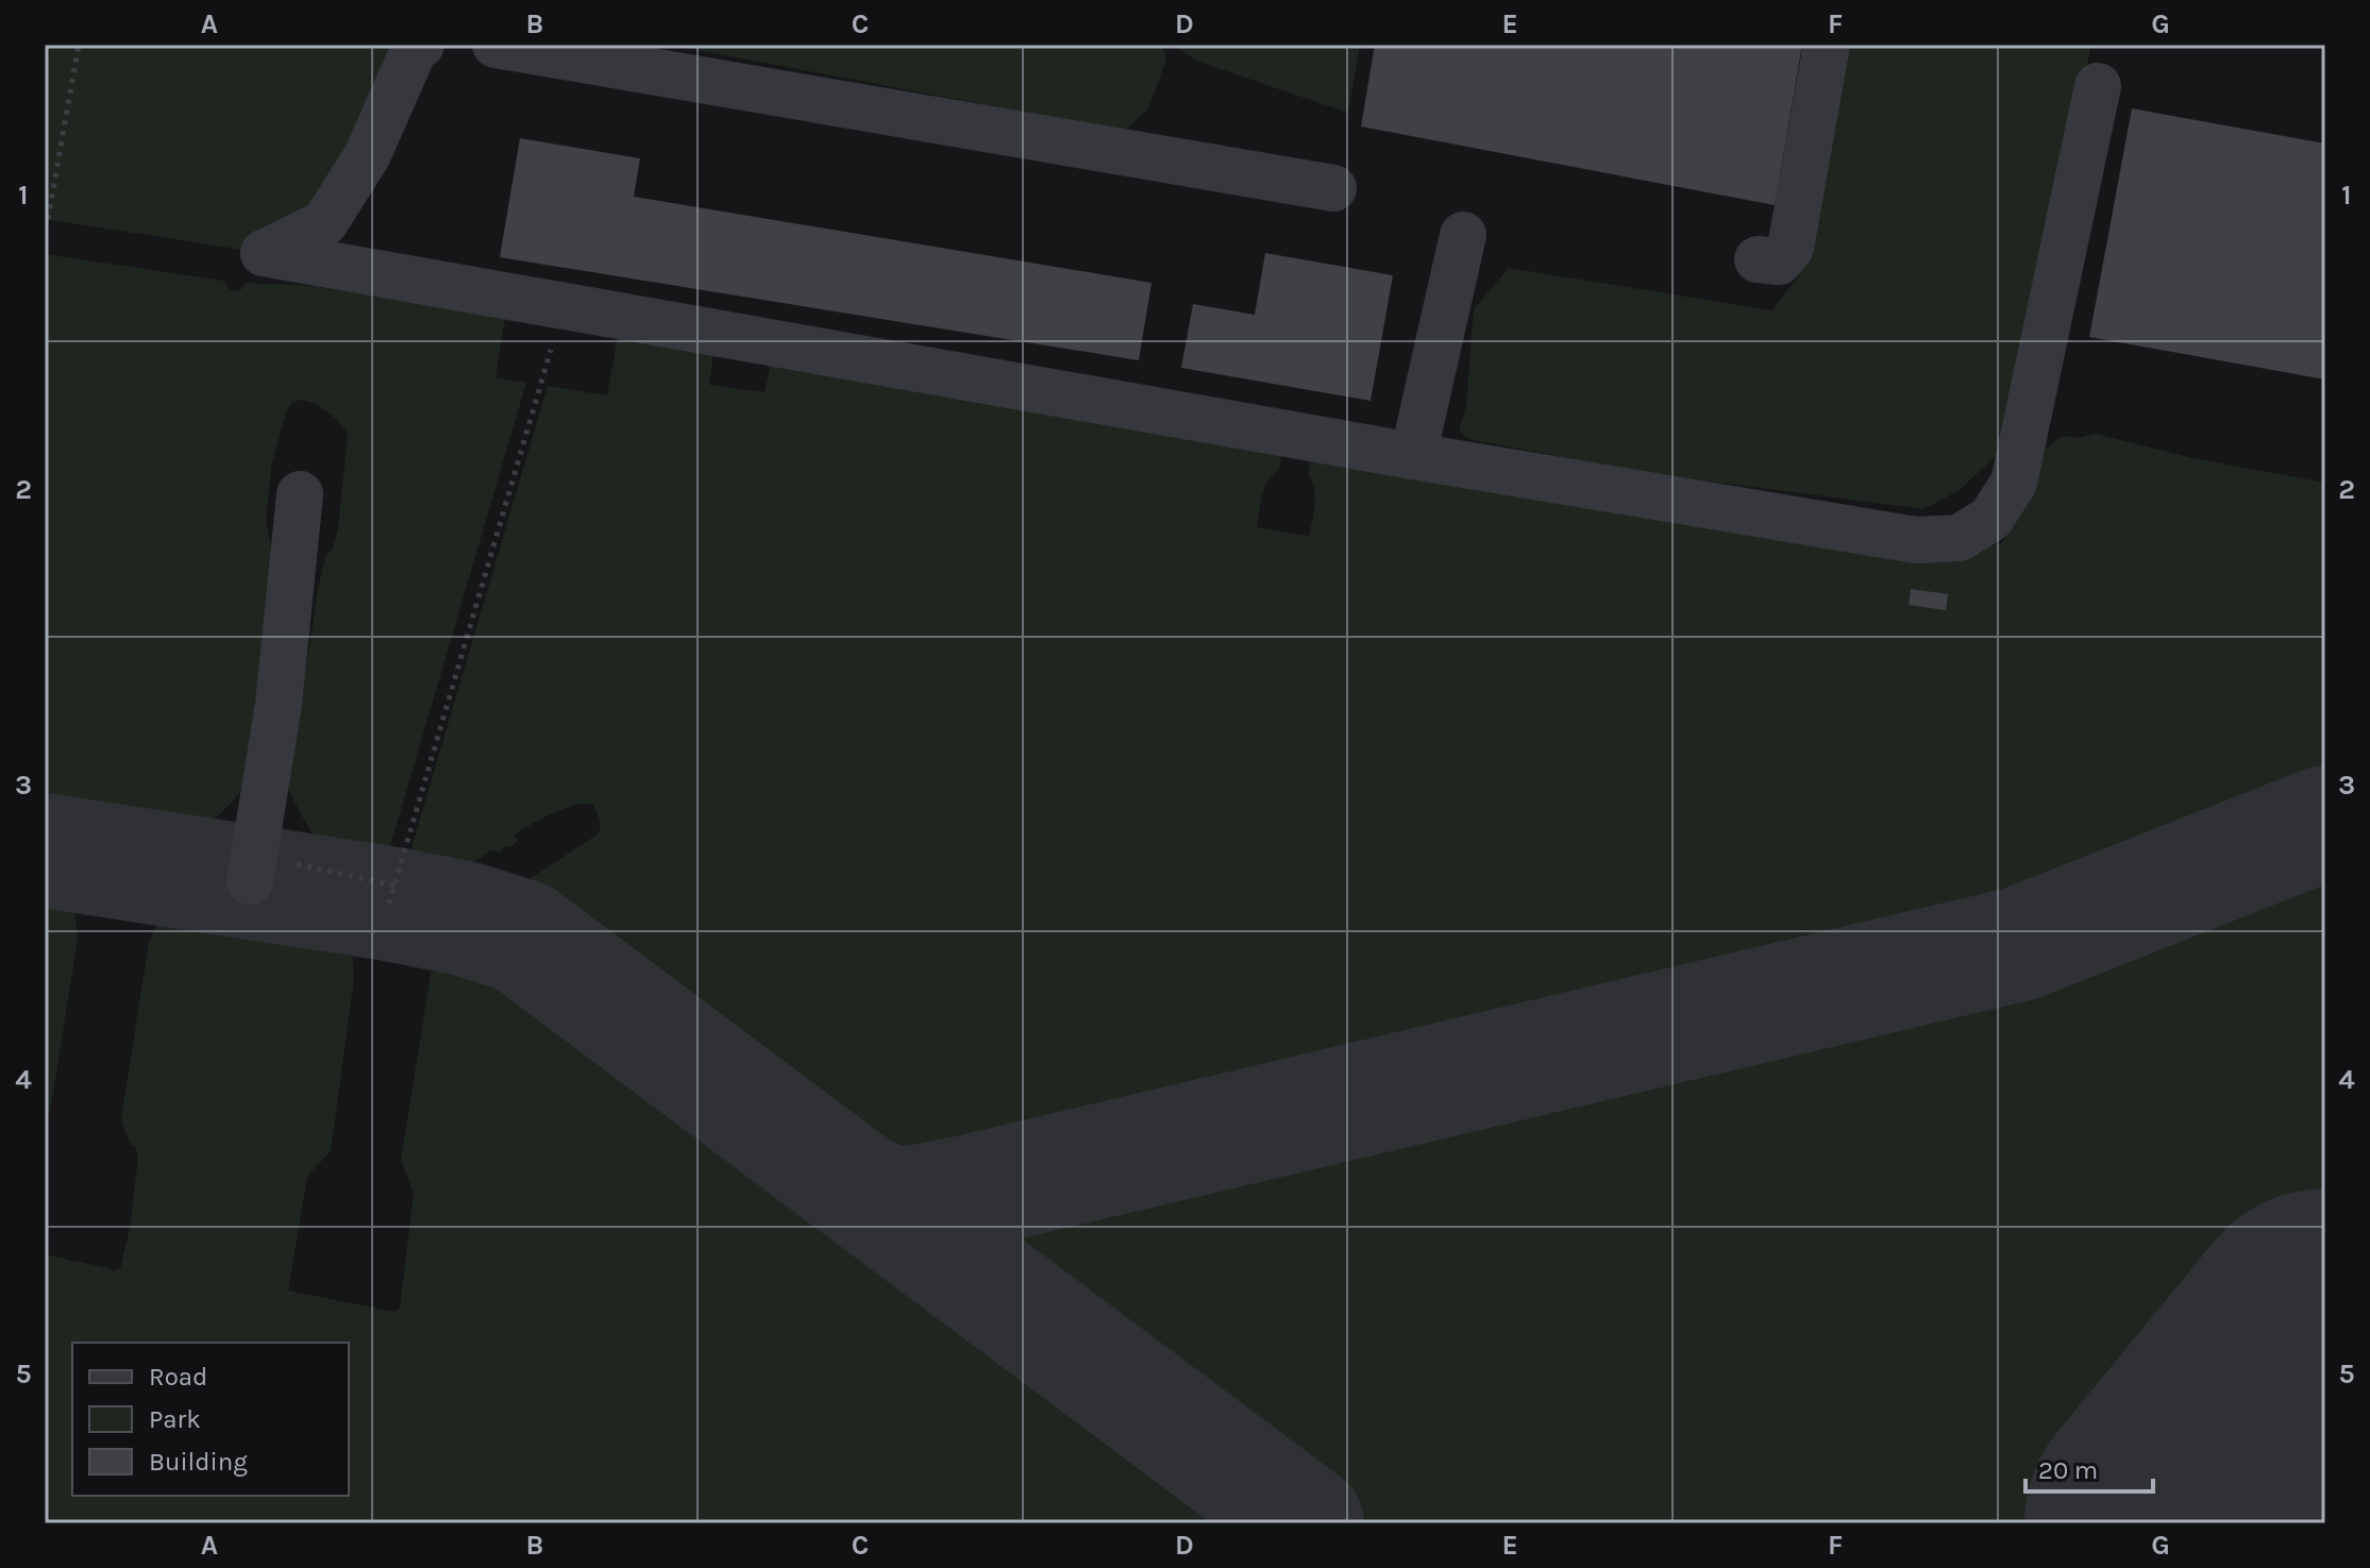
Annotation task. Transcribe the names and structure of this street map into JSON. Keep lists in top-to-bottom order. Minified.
{"legend":["Road","Park","Building"],"scale_bar":"20 m","grid":{"columns":["A","B","C","D","E","F","G"],"rows":["1","2","3","4","5"]}}
